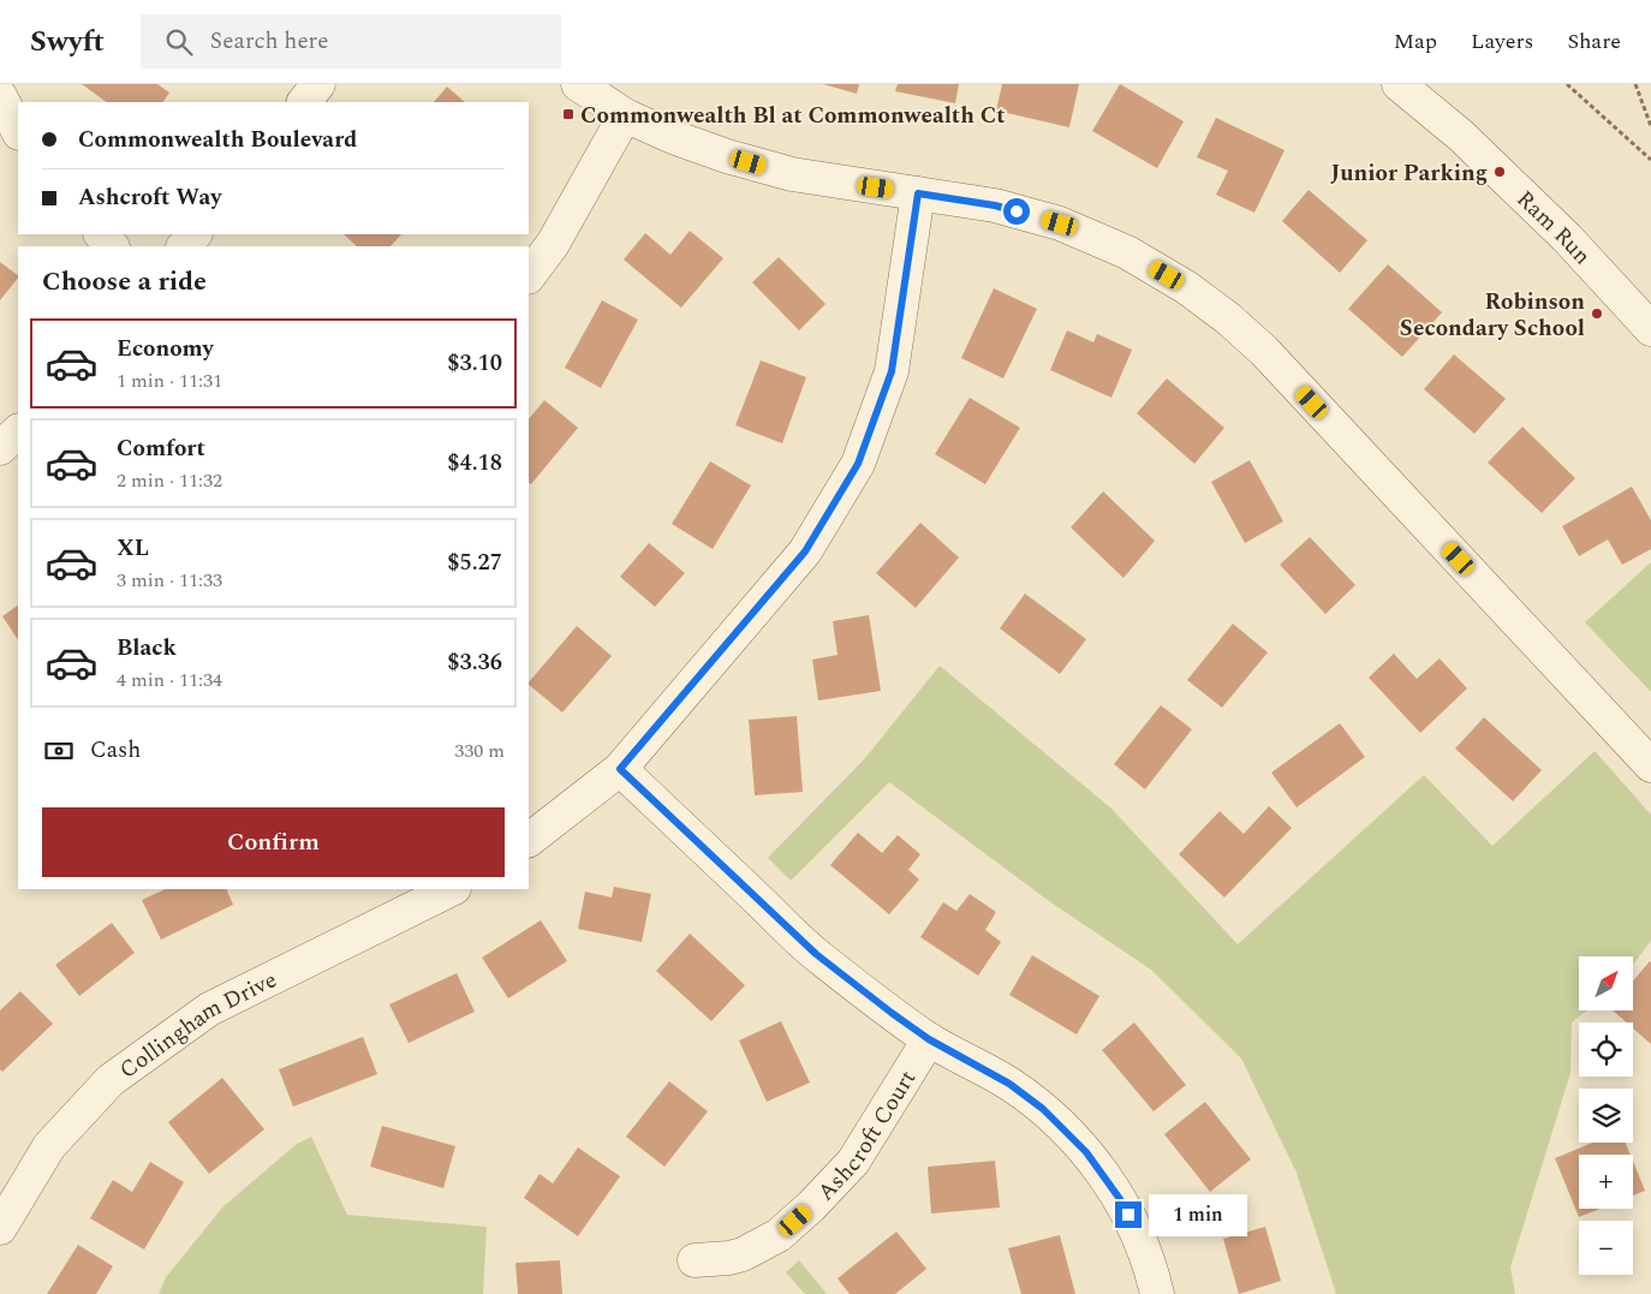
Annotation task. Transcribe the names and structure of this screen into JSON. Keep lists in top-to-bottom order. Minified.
{"streets":{"street":["Ram Run","Collingham Drive","Ashcroft Court"]},"places":{"transit":["Commonwealth Bl at Commonwealth Ct"],"other":["Junior Parking","Robinson Secondary School"]},"north":"top right","page":{"header":"Swyft","search":"Search here","nav":["Map","Layers","Share"],"banner":["Commonwealth Boulevard","Ashcroft Way"],"heading":"Choose a ride","list":[{"name":"Economy","note":"1 min · 11:31","value":"$3.10"},{"name":"Comfort","note":"2 min · 11:32","value":"$4.18"},{"name":"XL","note":"3 min · 11:33","value":"$5.27"},{"name":"Black","note":"4 min · 11:34","value":"$3.36"}],"pay":["Cash","330 m"],"buttons":"Confirm","map_buttons":["+","−"],"bubble":"1 min"}}
